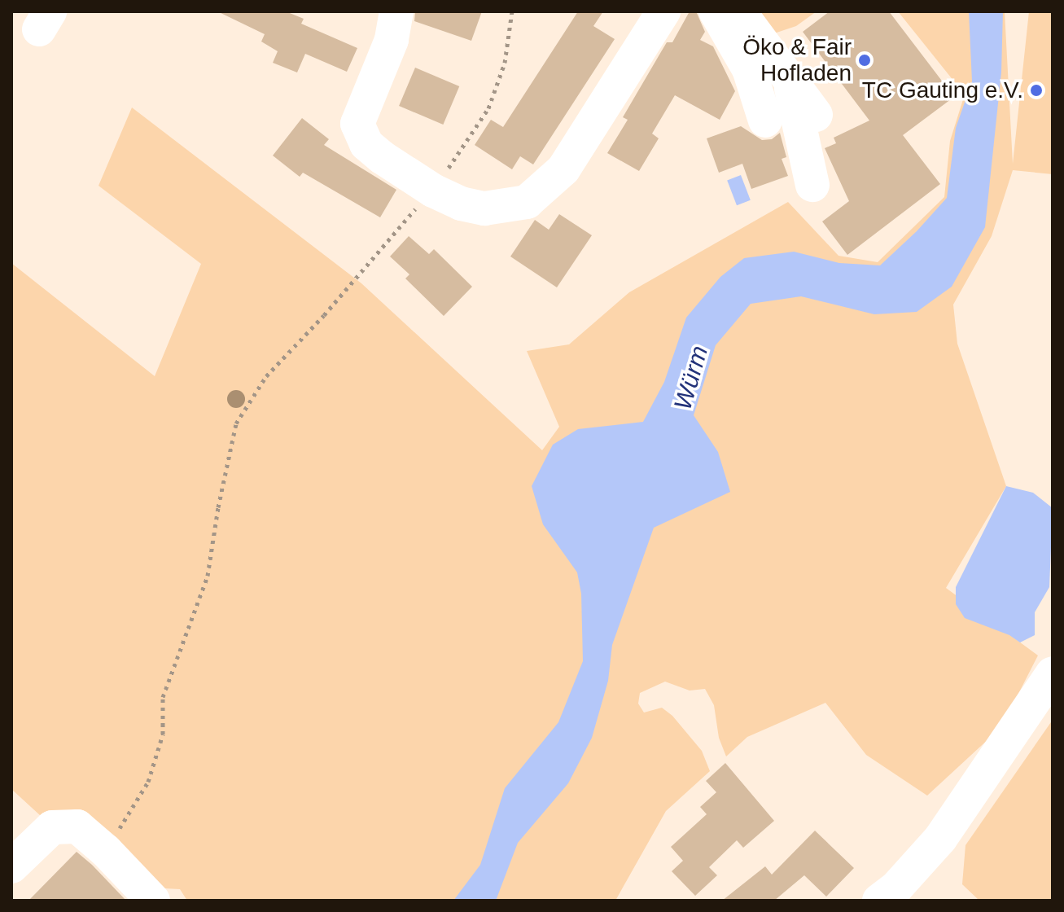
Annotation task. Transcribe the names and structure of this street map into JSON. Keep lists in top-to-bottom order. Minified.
{"water":["Würm"],"places":["Öko & Fair Hofladen","TC Gauting e.V."]}
